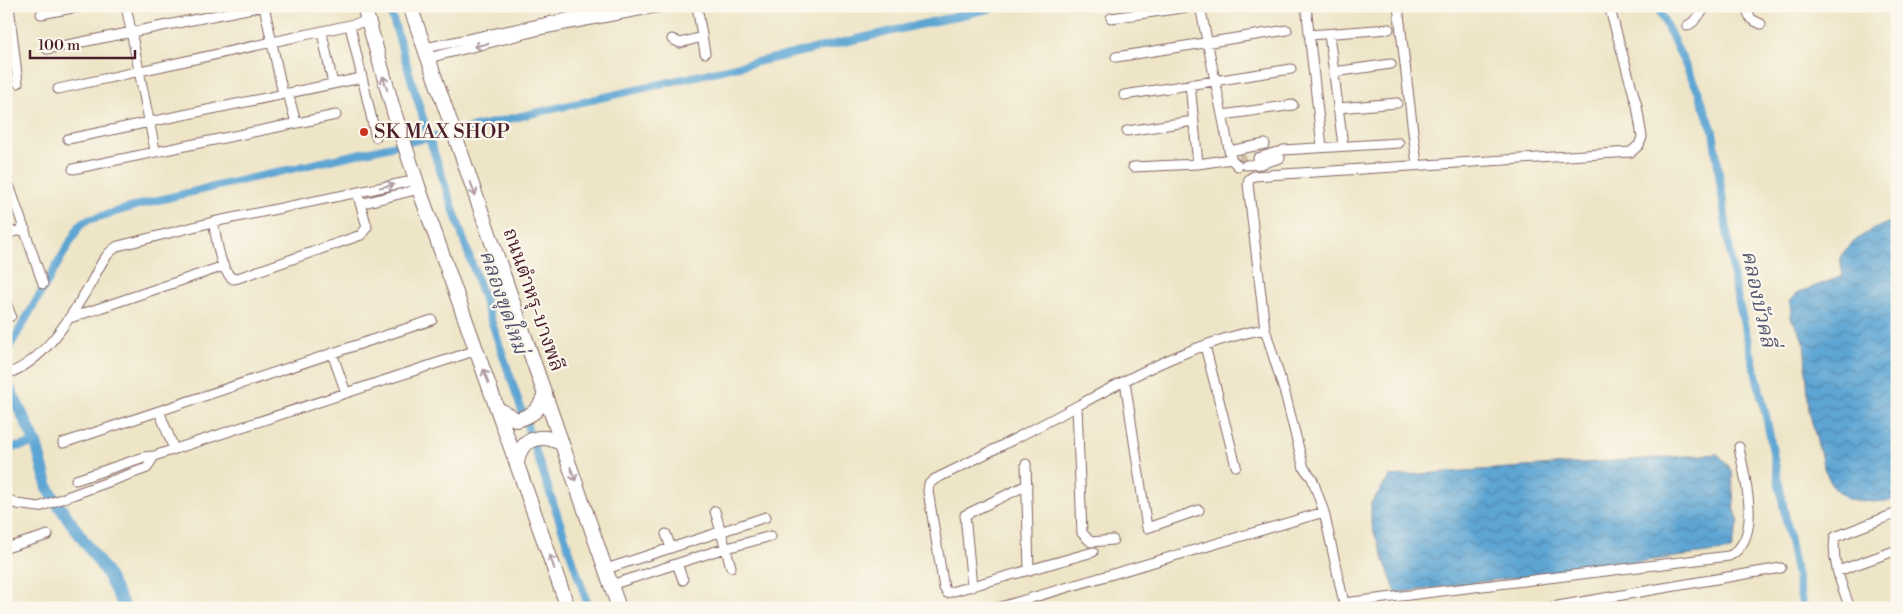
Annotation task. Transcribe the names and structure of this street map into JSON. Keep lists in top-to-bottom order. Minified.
{"streets":{"main road":["ถนนตำหรุ-บางพลี"]},"water":["คลองบัวคลี่","คลองขุดใหม่"],"places":["SK MAX SHOP"],"scale_bar":"100 m"}
